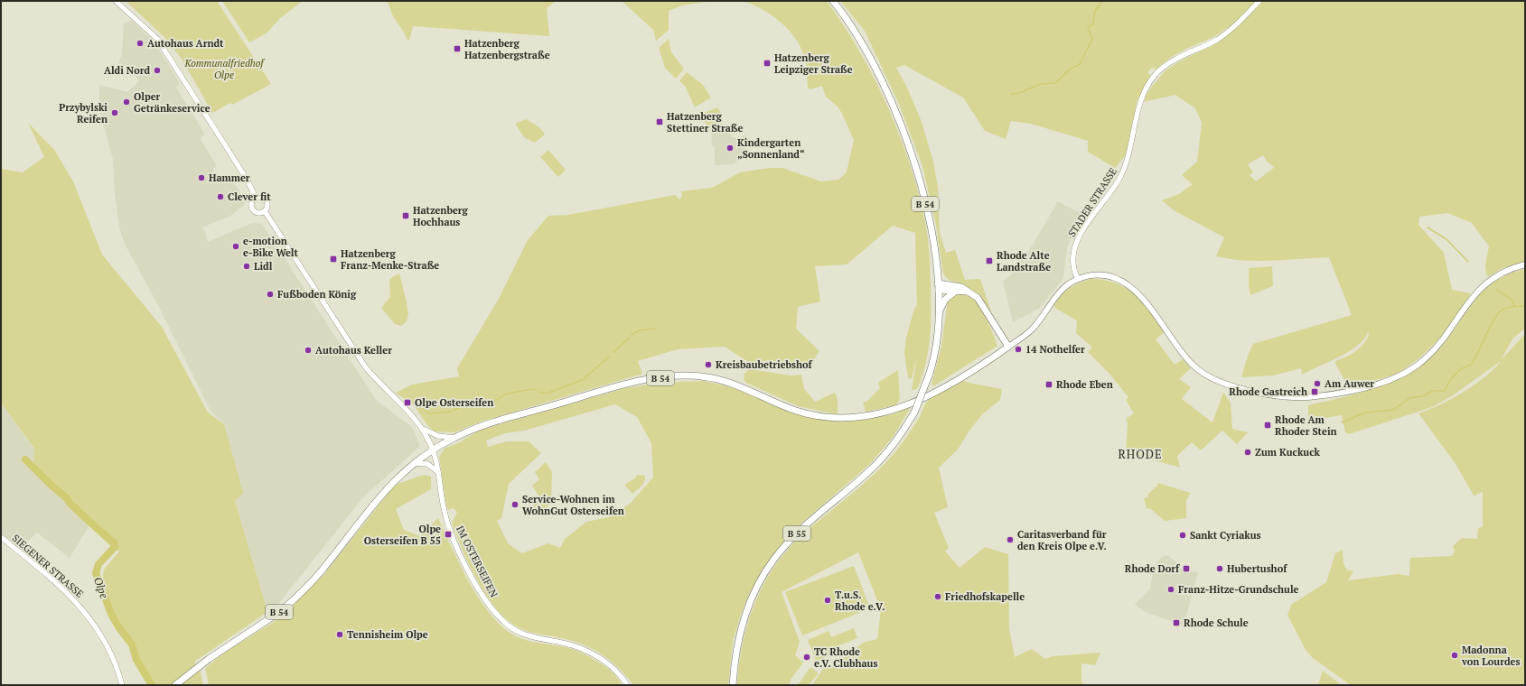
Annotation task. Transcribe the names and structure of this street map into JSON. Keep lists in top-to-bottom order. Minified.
{"streets":{"main road":["B 54","B 55"],"street":["STADER STRASSE","IM OSTERSEIFEN","SIEGENER STRASSE"]},"crossings":[["B 54","B 55"],["B 54","IM OSTERSEIFEN"]],"districts":["RHODE"],"water":["Olpe"],"parks":["Kommunalfriedhof Olpe"],"places":{"other":["Autohaus Arndt","Aldi Nord","Olper Getränkeservice","Przybylski Reifen","Kindergarten „Sonnenland“","Hammer","Clever fit","e-motion e-Bike Welt","Lidl","Fußboden König","14 Nothelfer","Autohaus Keller","Kreisbaubetriebshof","Am Auwer","Zum Kuckuck","Service-Wohnen im WohnGut Osterseifen","Sankt Cyriakus","Caritasverband für den Kreis Olpe e.V.","Hubertushof","Franz-Hitze-Grundschule","Friedhofskapelle","T.u.S. Rhode e.V.","Tennisheim Olpe","Madonna von Lourdes","TC Rhode e.V. Clubhaus"],"transit":["Hatzenberg Hatzenbergstraße","Hatzenberg Leipziger Straße","Hatzenberg Stettiner Straße","Hatzenberg Hochhaus","Hatzenberg Franz-Menke-Straße","Rhode Alte Landstraße","Rhode Eben","Rhode Gastreich","Olpe Osterseifen","Rhode Am Rhoder Stein","Olpe Osterseifen B 55","Rhode Dorf","Rhode Schule"]}}
